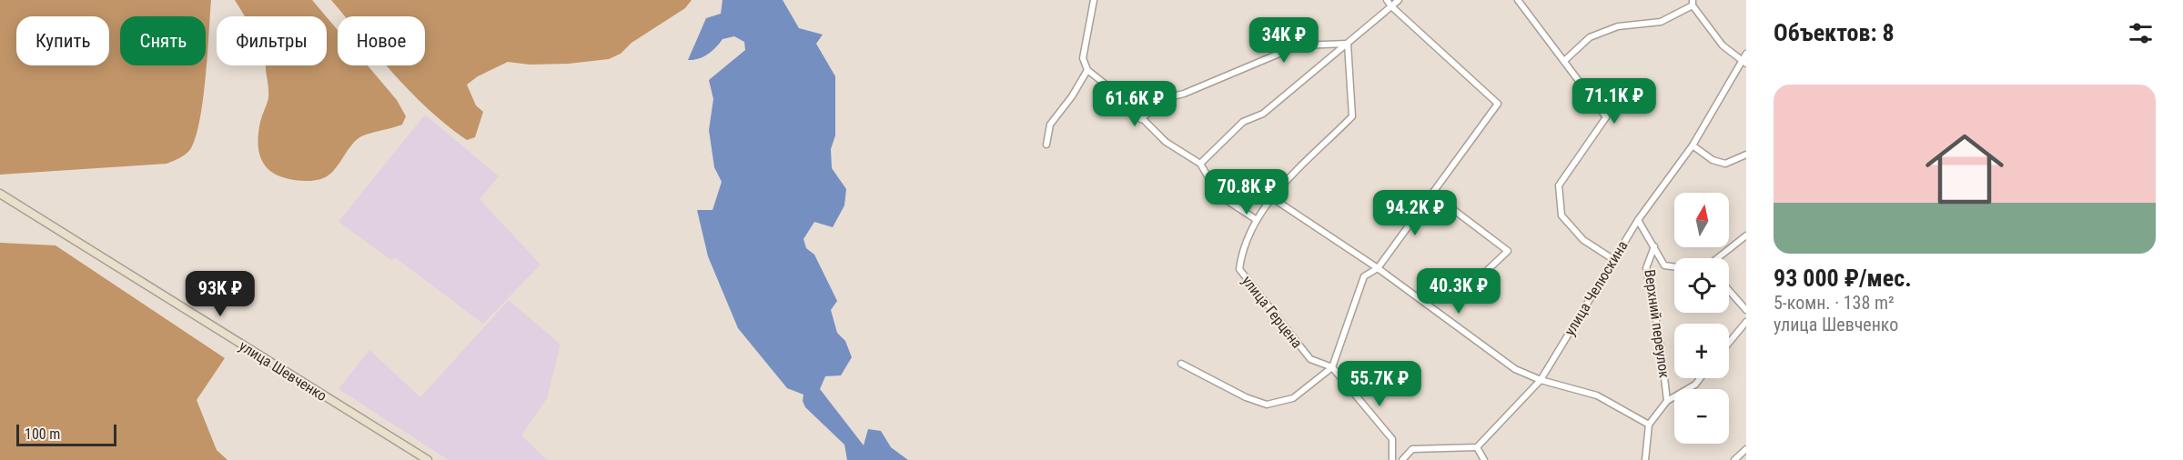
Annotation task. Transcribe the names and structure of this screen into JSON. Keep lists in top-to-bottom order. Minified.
{"streets":{"street":["улица Челюскина","улица Герцена","Верхний переулок","улица Шевченко"]},"scale_bar":"100 m","north":"top","page":{"heading":"Объектов: 8","chip":["Купить","Снять","Фильтры","Новое"],"price":["34K ₽","71.1K ₽","61.6K ₽","70.8K ₽","94.2K ₽","40.3K ₽","93K ₽","55.7K ₽"],"list":[{"name":"93 000 ₽/мес.","note":"5-комн. · 138 m² · улица Шевченко"}],"map_buttons":["+","−"],"scale":"100 m"}}
